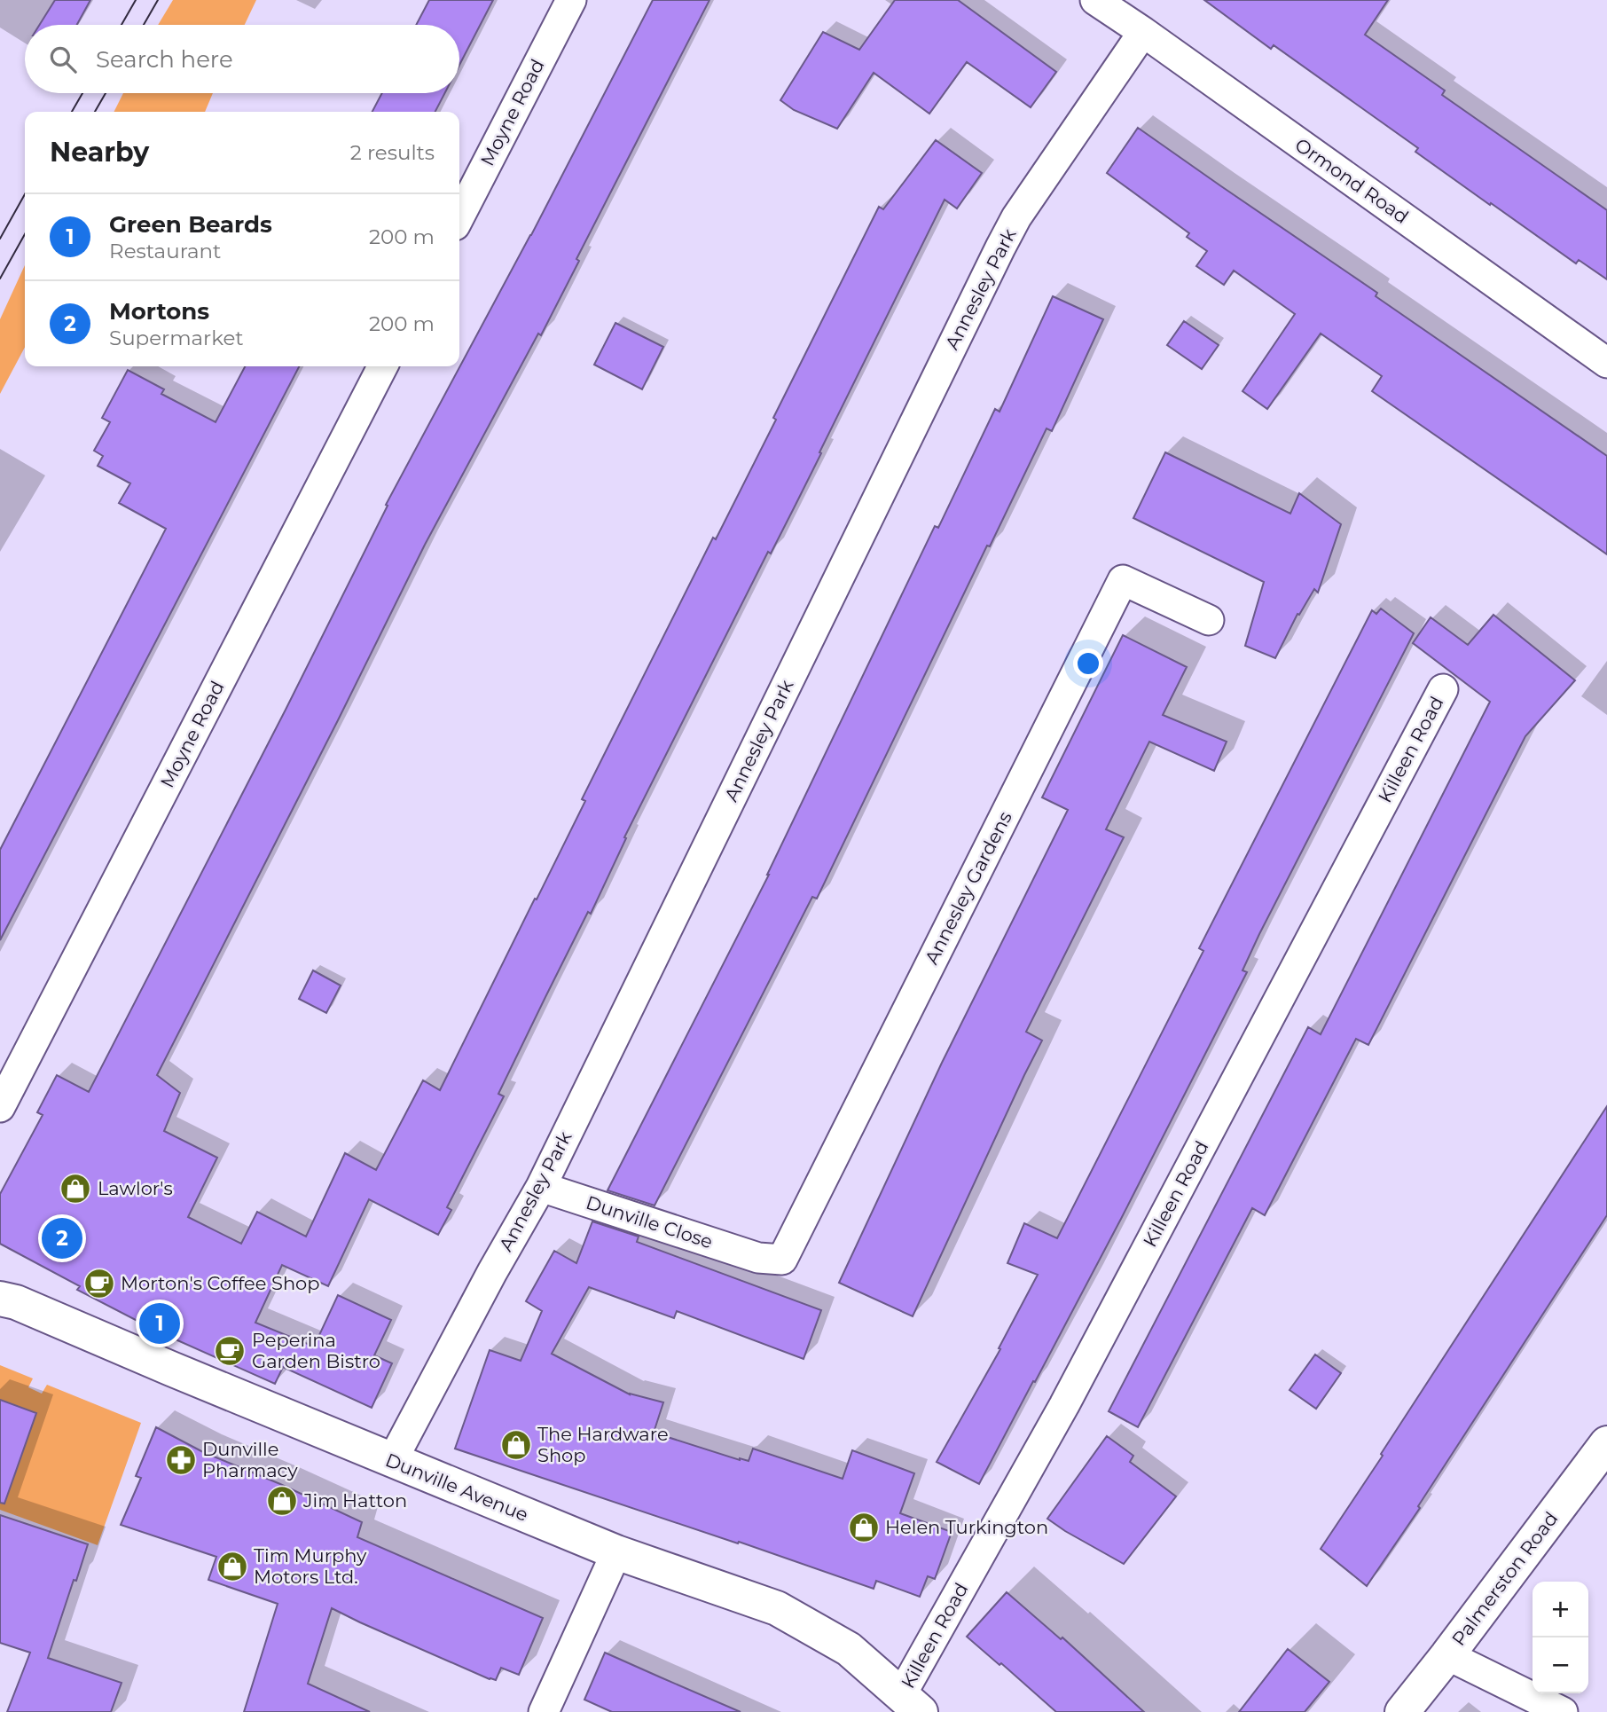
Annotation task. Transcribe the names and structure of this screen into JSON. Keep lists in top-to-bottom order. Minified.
{"streets":{"street":["Moyne Road","Ormond Road","Annesley Park","Killeen Road","Annesley Gardens","Dunville Close","Dunville Avenue","Palmerston Road"]},"crossings":[["Ormond Road","Annesley Park"],["Annesley Park","Dunville Close"],["Annesley Park","Dunville Avenue"],["Killeen Road","Dunville Avenue"],["Annesley Gardens","Dunville Close"]],"places":{"shop":["Lawlor's","The Hardware Shop","Jim Hatton","Helen Turkington","Tim Murphy Motors Ltd."],"cafe":["Morton's Coffee Shop","Peperina Garden Bistro"],"pharmacy":["Dunville Pharmacy"]},"page":{"search":"Search here","heading":["Nearby","2 results"],"list":[{"mark":"1","name":"Green Beards","note":"Restaurant","value":"200 m"},{"mark":"2","name":"Mortons","note":"Supermarket","value":"200 m"}],"pins":["2","1"],"map_buttons":["+","−"]}}
